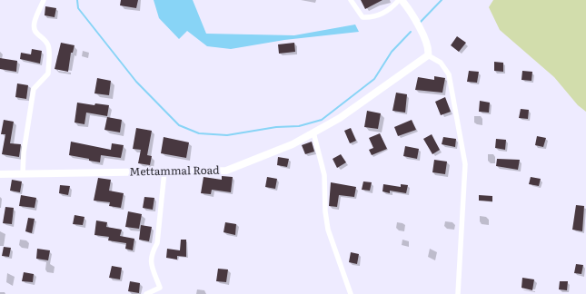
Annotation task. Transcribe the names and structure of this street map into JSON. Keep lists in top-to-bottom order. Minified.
{"streets":{"main road":["Mettammal Road"]}}
